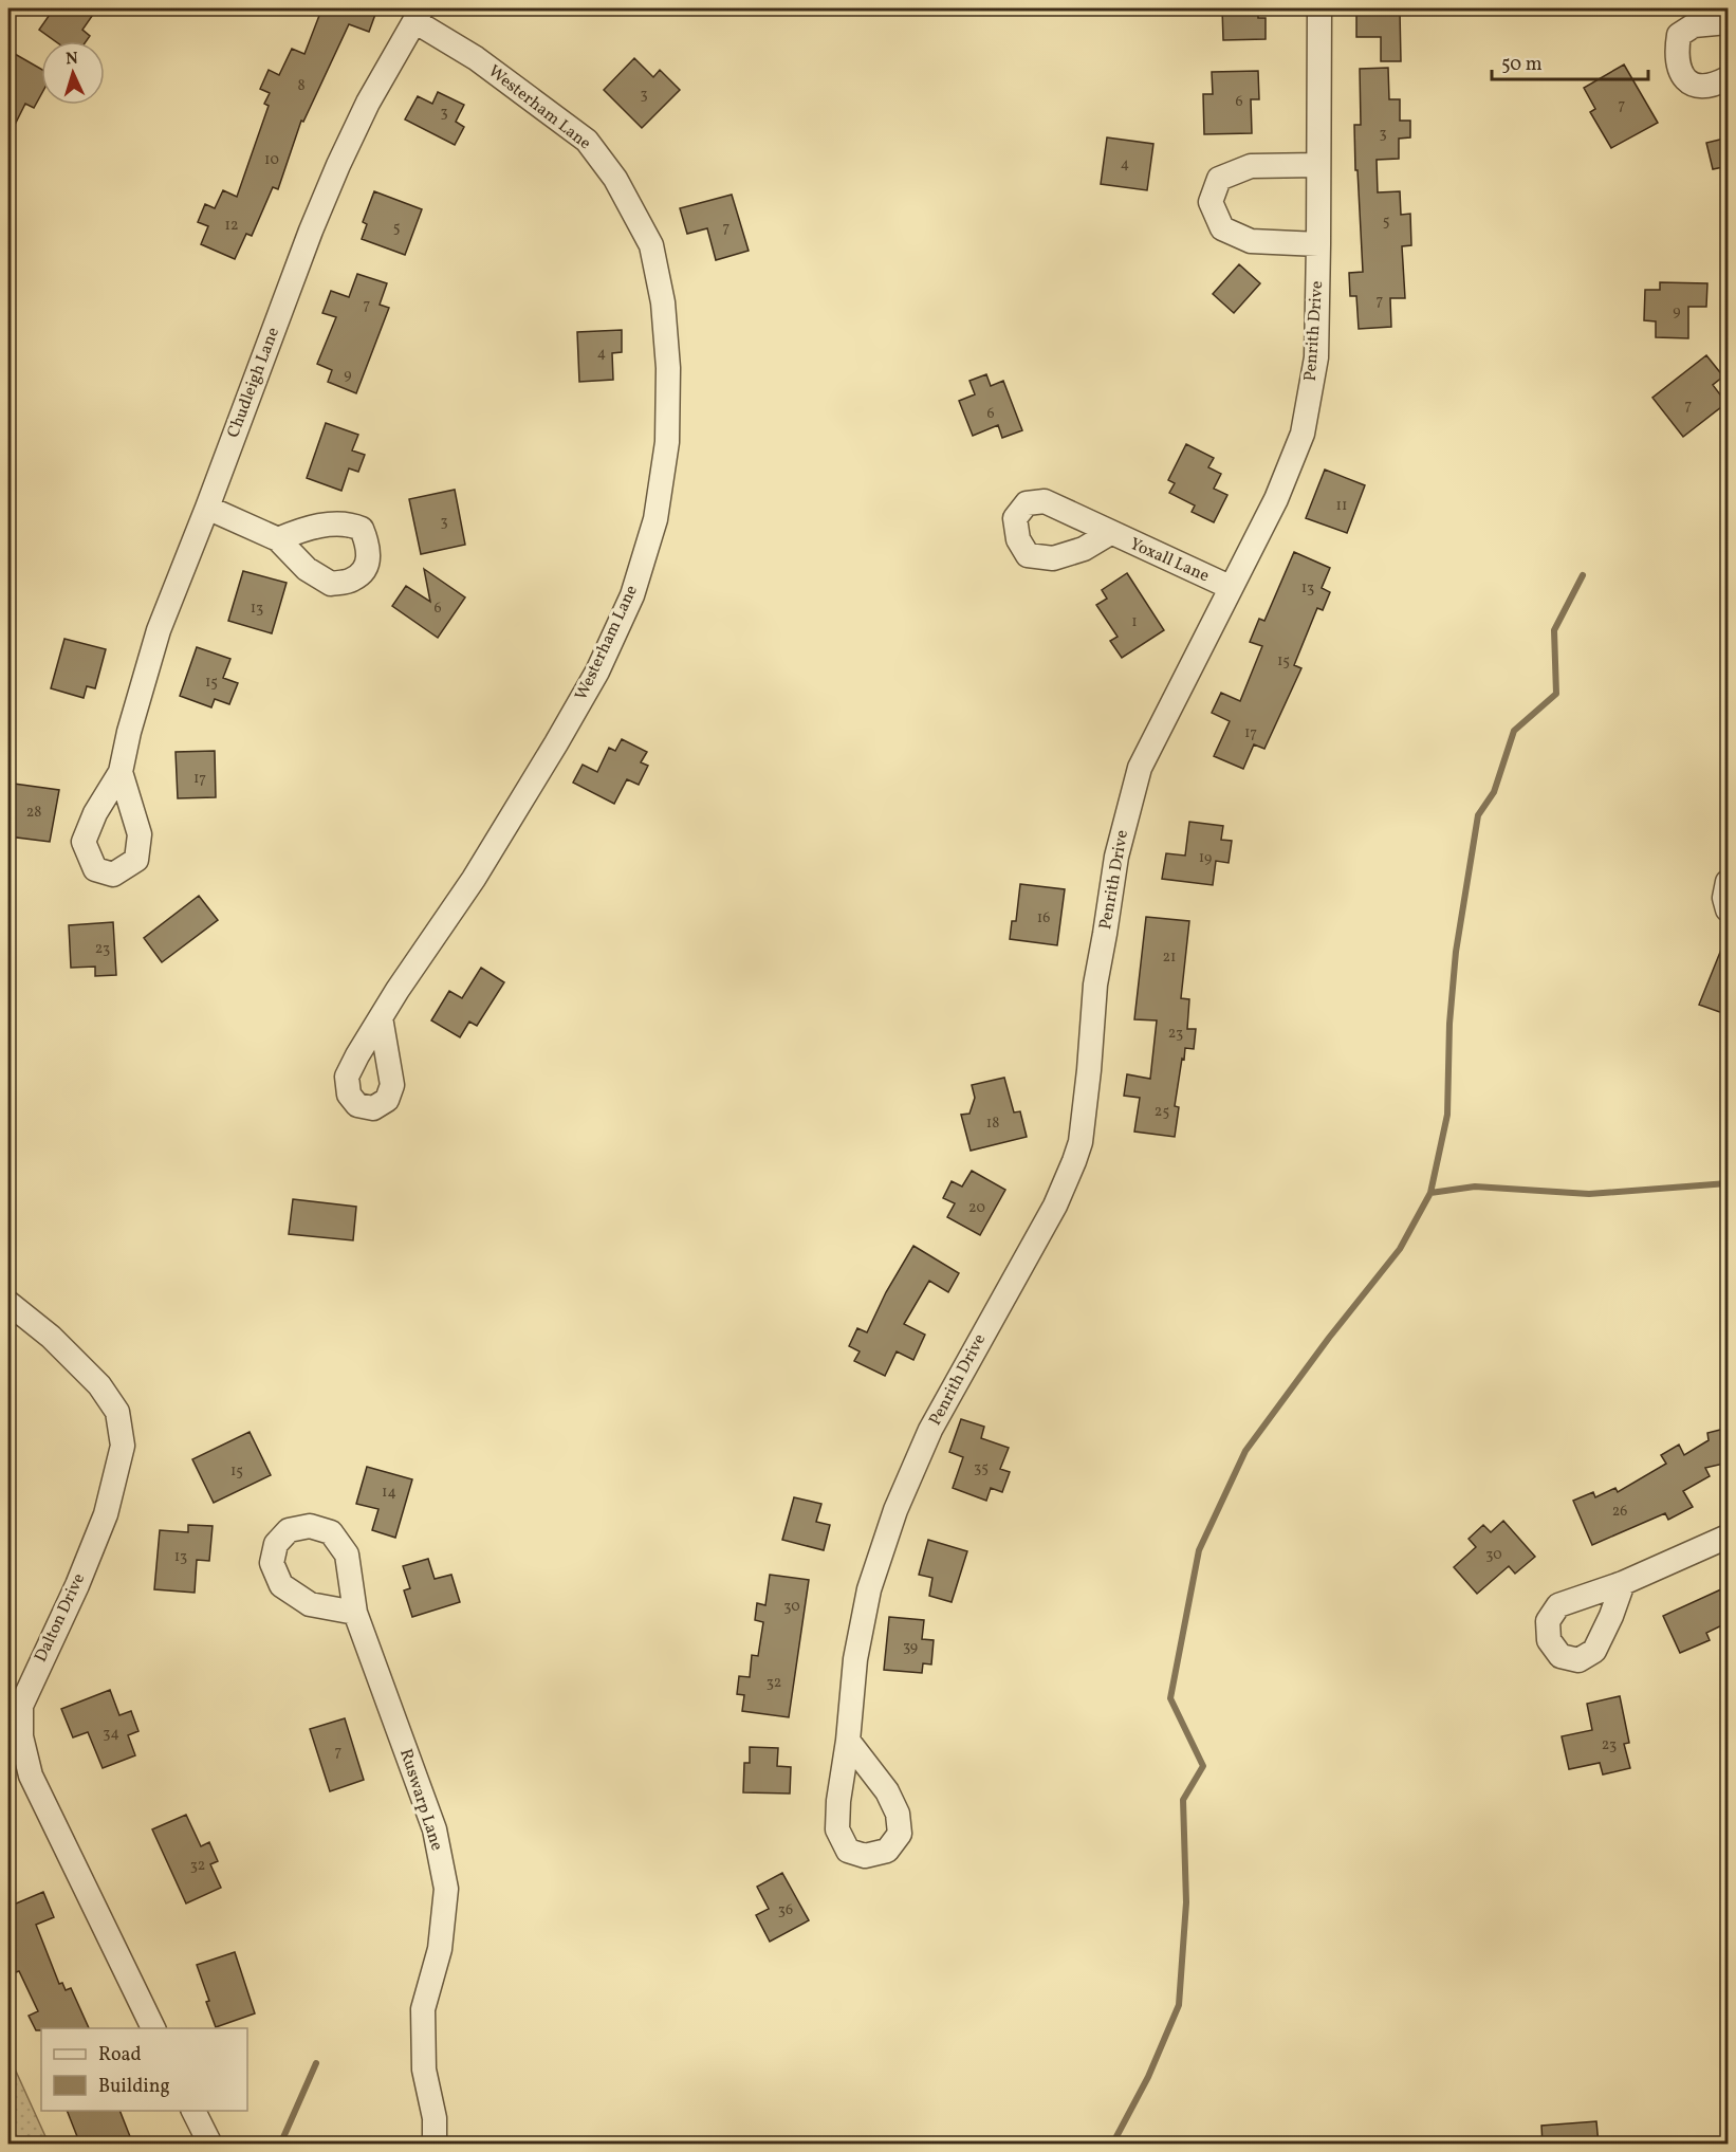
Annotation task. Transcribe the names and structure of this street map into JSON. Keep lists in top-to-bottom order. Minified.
{"streets":{"street":["Westerham Lane","Penrith Drive","Chudleigh Lane","Yoxall Lane","Dalton Drive","Ruswarp Lane"]},"crossings":[["Westerham Lane","Chudleigh Lane"],["Penrith Drive","Yoxall Lane"]],"house_numbers":["8","3","6","7","3","3","10","4","5","12","5","7","7","7","9","4","9","7","6","11","3","13","13","6","1","15","15","17","17","28","19","16","23","21","23","25","18","20","35","15","14","26","30","13","30","39","32","34","23","7","32","36"],"legend":["Road","Building"],"scale_bar":"50 m","north":"top"}
